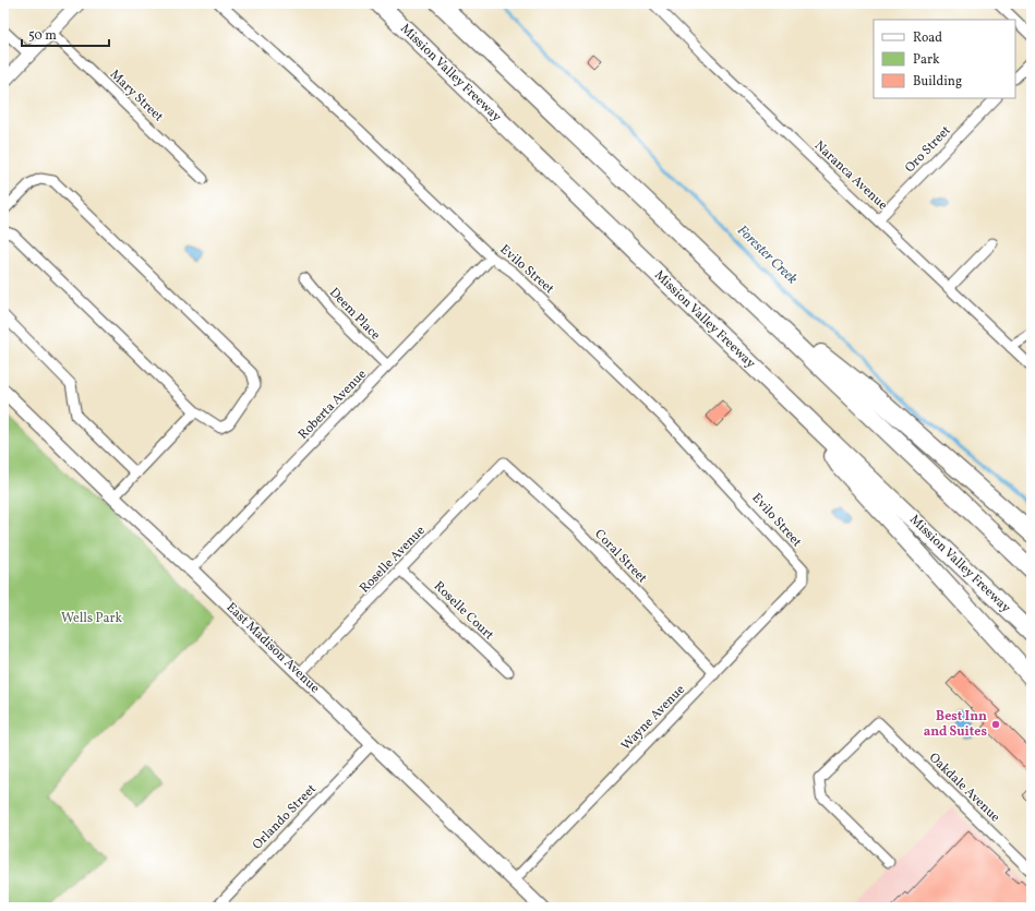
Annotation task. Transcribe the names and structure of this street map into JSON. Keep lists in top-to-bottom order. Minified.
{"streets":{"highway":["Mission Valley Freeway"],"street":["Mary Street","Oro Street","Naranca Avenue","Evilo Street","Deem Place","Roberta Avenue","Coral Street","Roselle Avenue","Roselle Court","East Madison Avenue","Wayne Avenue","Oakdale Avenue","Orlando Street"]},"crossings":[["Oro Street","Naranca Avenue"],["Evilo Street","Roberta Avenue"],["Evilo Street","Wayne Avenue"],["Deem Place","Roberta Avenue"],["Roberta Avenue","East Madison Avenue"],["Coral Street","Roselle Avenue"],["Coral Street","Wayne Avenue"],["Roselle Avenue","Roselle Court"],["Roselle Avenue","East Madison Avenue"],["East Madison Avenue","Wayne Avenue"],["East Madison Avenue","Orlando Street"]],"water":["Forester Creek"],"parks":["Wells Park"],"places":["Best Inn and Suites"],"legend":["Road","Park","Building"],"scale_bar":"50 m"}
